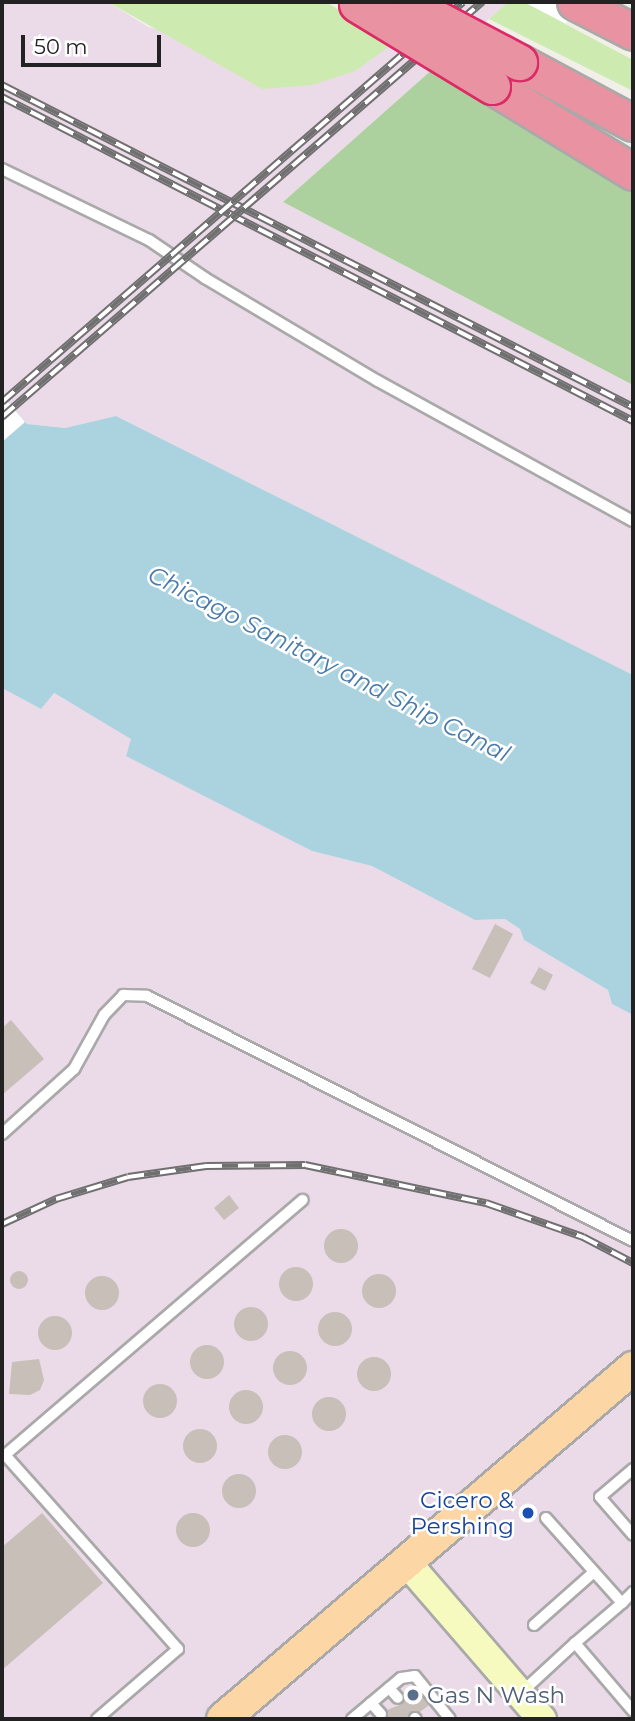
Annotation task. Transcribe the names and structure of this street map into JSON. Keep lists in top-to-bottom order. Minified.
{"water":["Chicago Sanitary and Ship Canal"],"places":["Cicero & Pershing","Gas N Wash"],"scale_bar":"50 m"}
